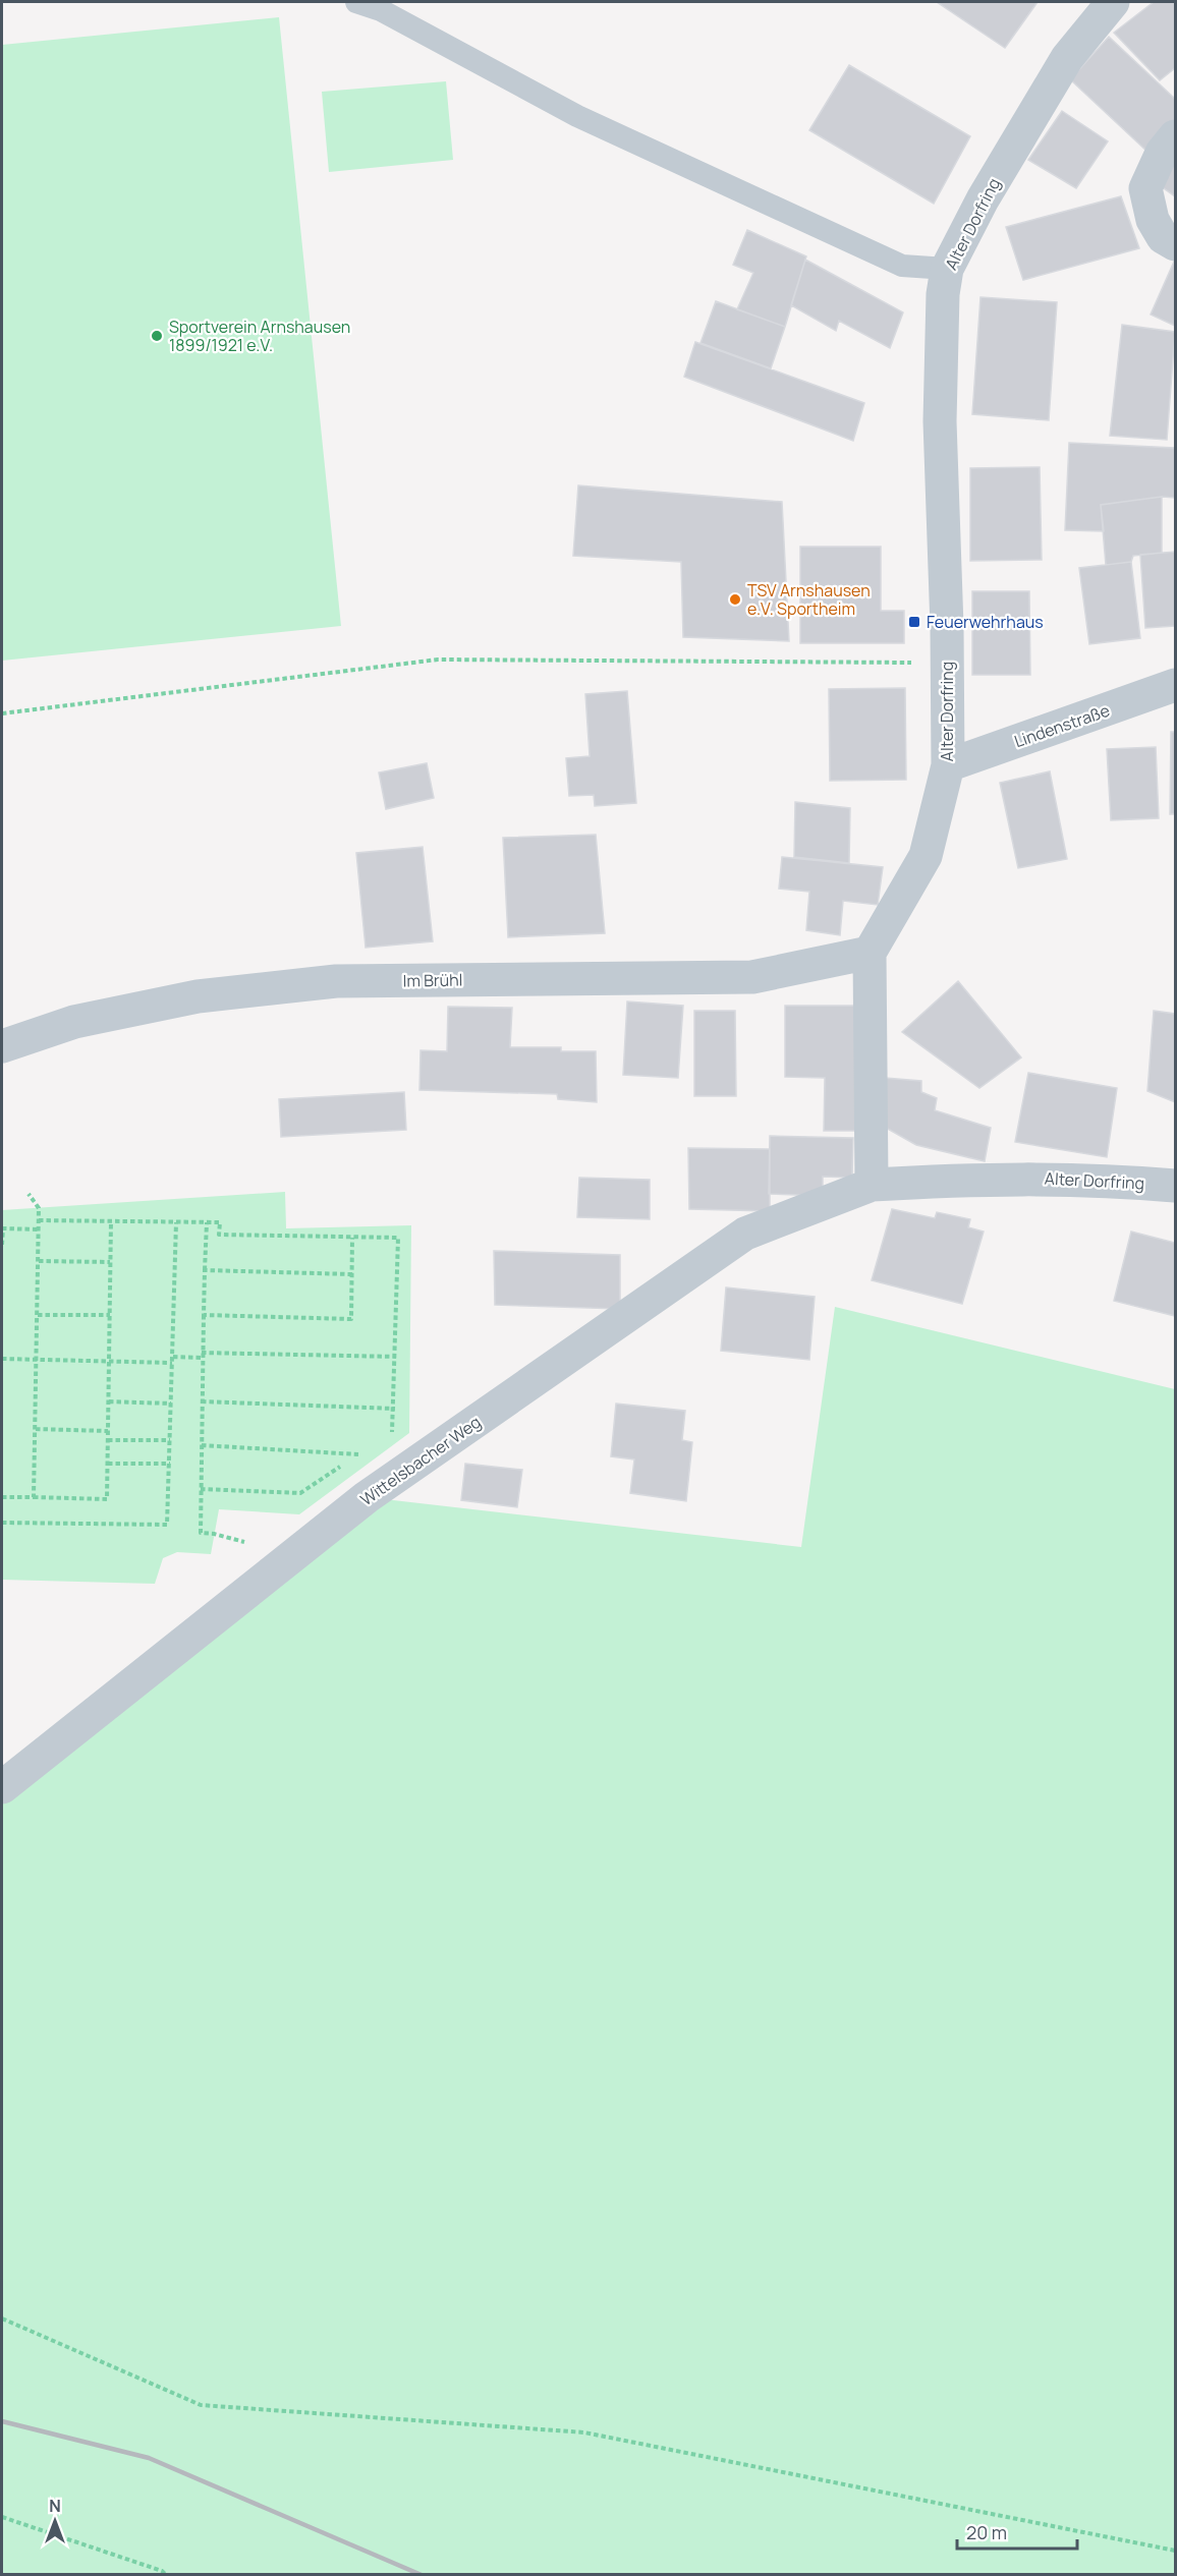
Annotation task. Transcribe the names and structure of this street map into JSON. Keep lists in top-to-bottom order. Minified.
{"streets":{"street":["Alter Dorfring","Lindenstraße","Im Brühl","Wittelsbacher Weg"]},"crossings":[["Alter Dorfring","Lindenstraße"],["Alter Dorfring","Im Brühl"],["Alter Dorfring","Wittelsbacher Weg"]],"places":{"other":["Sportverein Arnshausen 1899/1921 e.V.","TSV Arnshausen e.V. Sportheim"],"transit":["Feuerwehrhaus"]},"scale_bar":"20 m","north":"top"}
